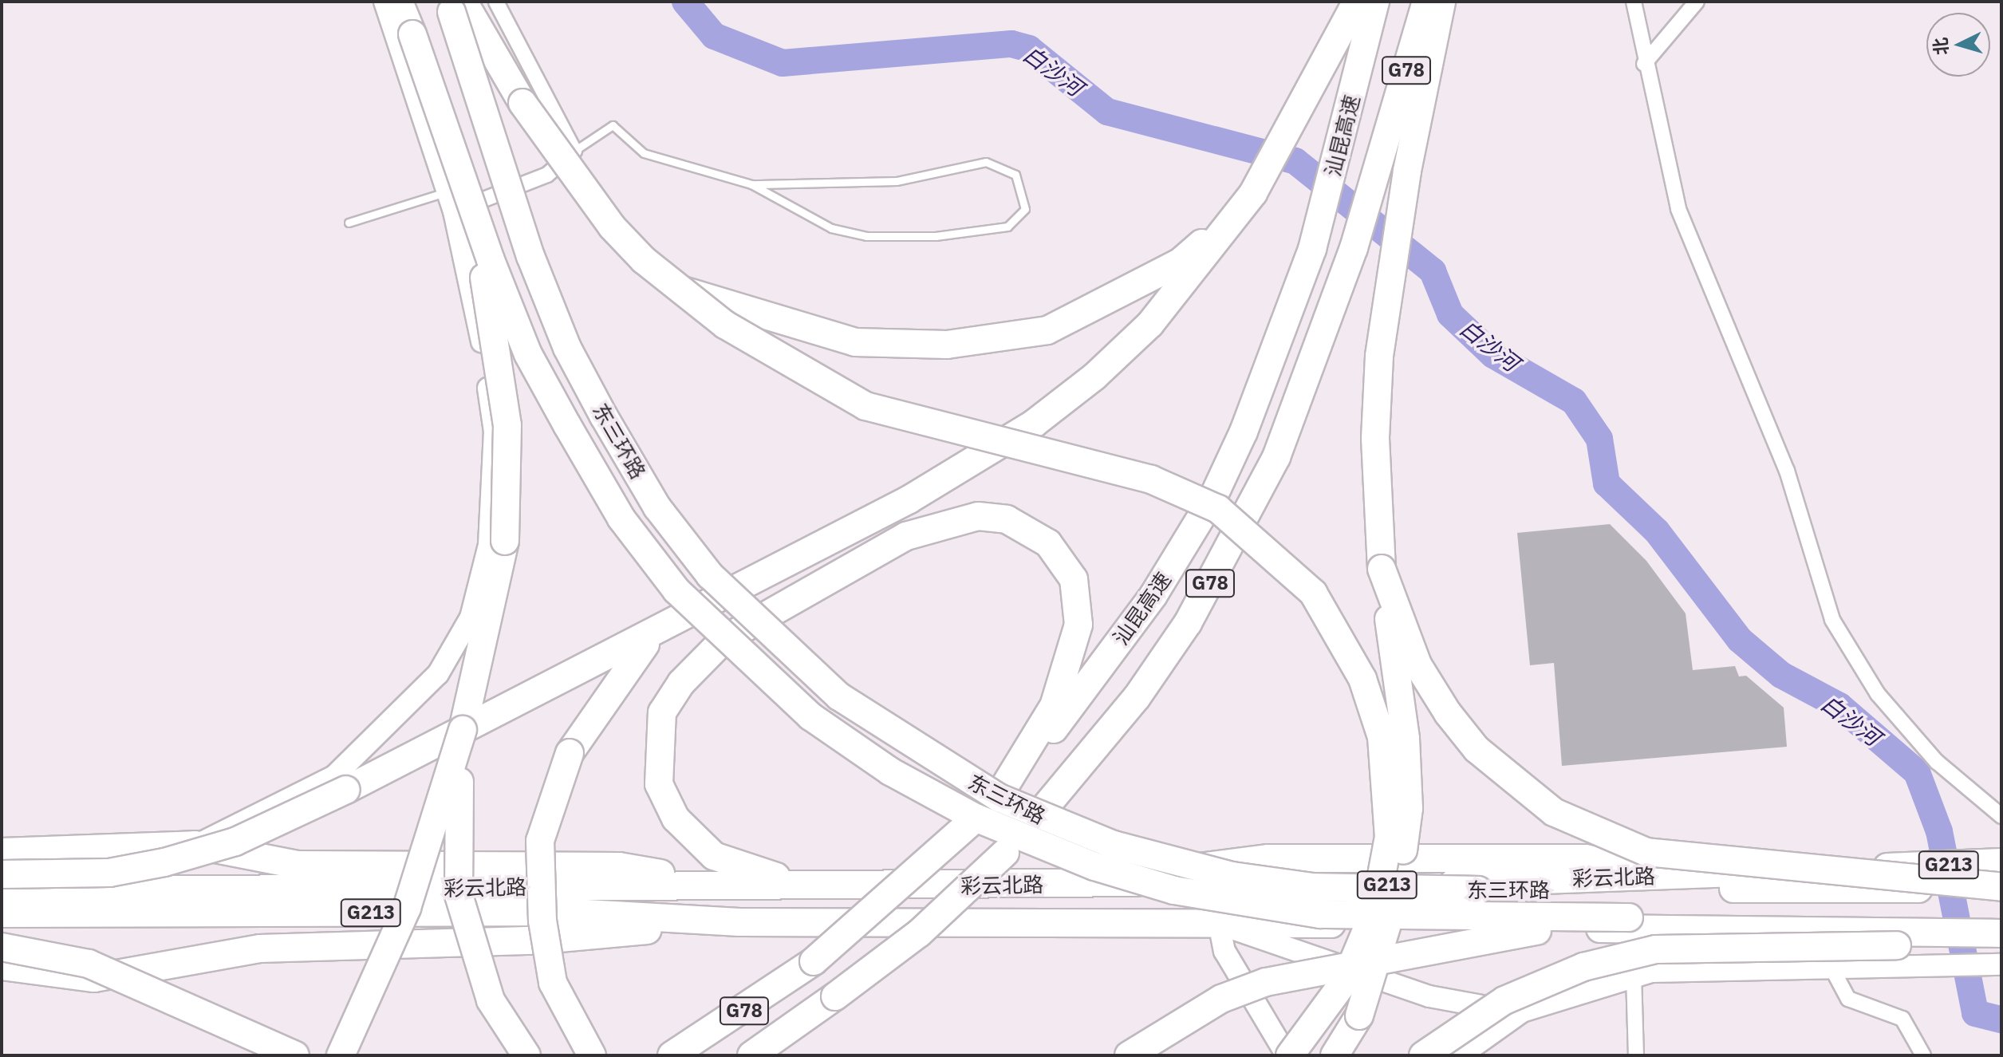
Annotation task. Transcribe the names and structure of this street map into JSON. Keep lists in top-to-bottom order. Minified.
{"streets":{"highway":["G78","汕昆高速","东三环路","G213","彩云北路"]},"crossings":[["G213","彩云北路"]],"water":["白沙河"],"north":"left"}
